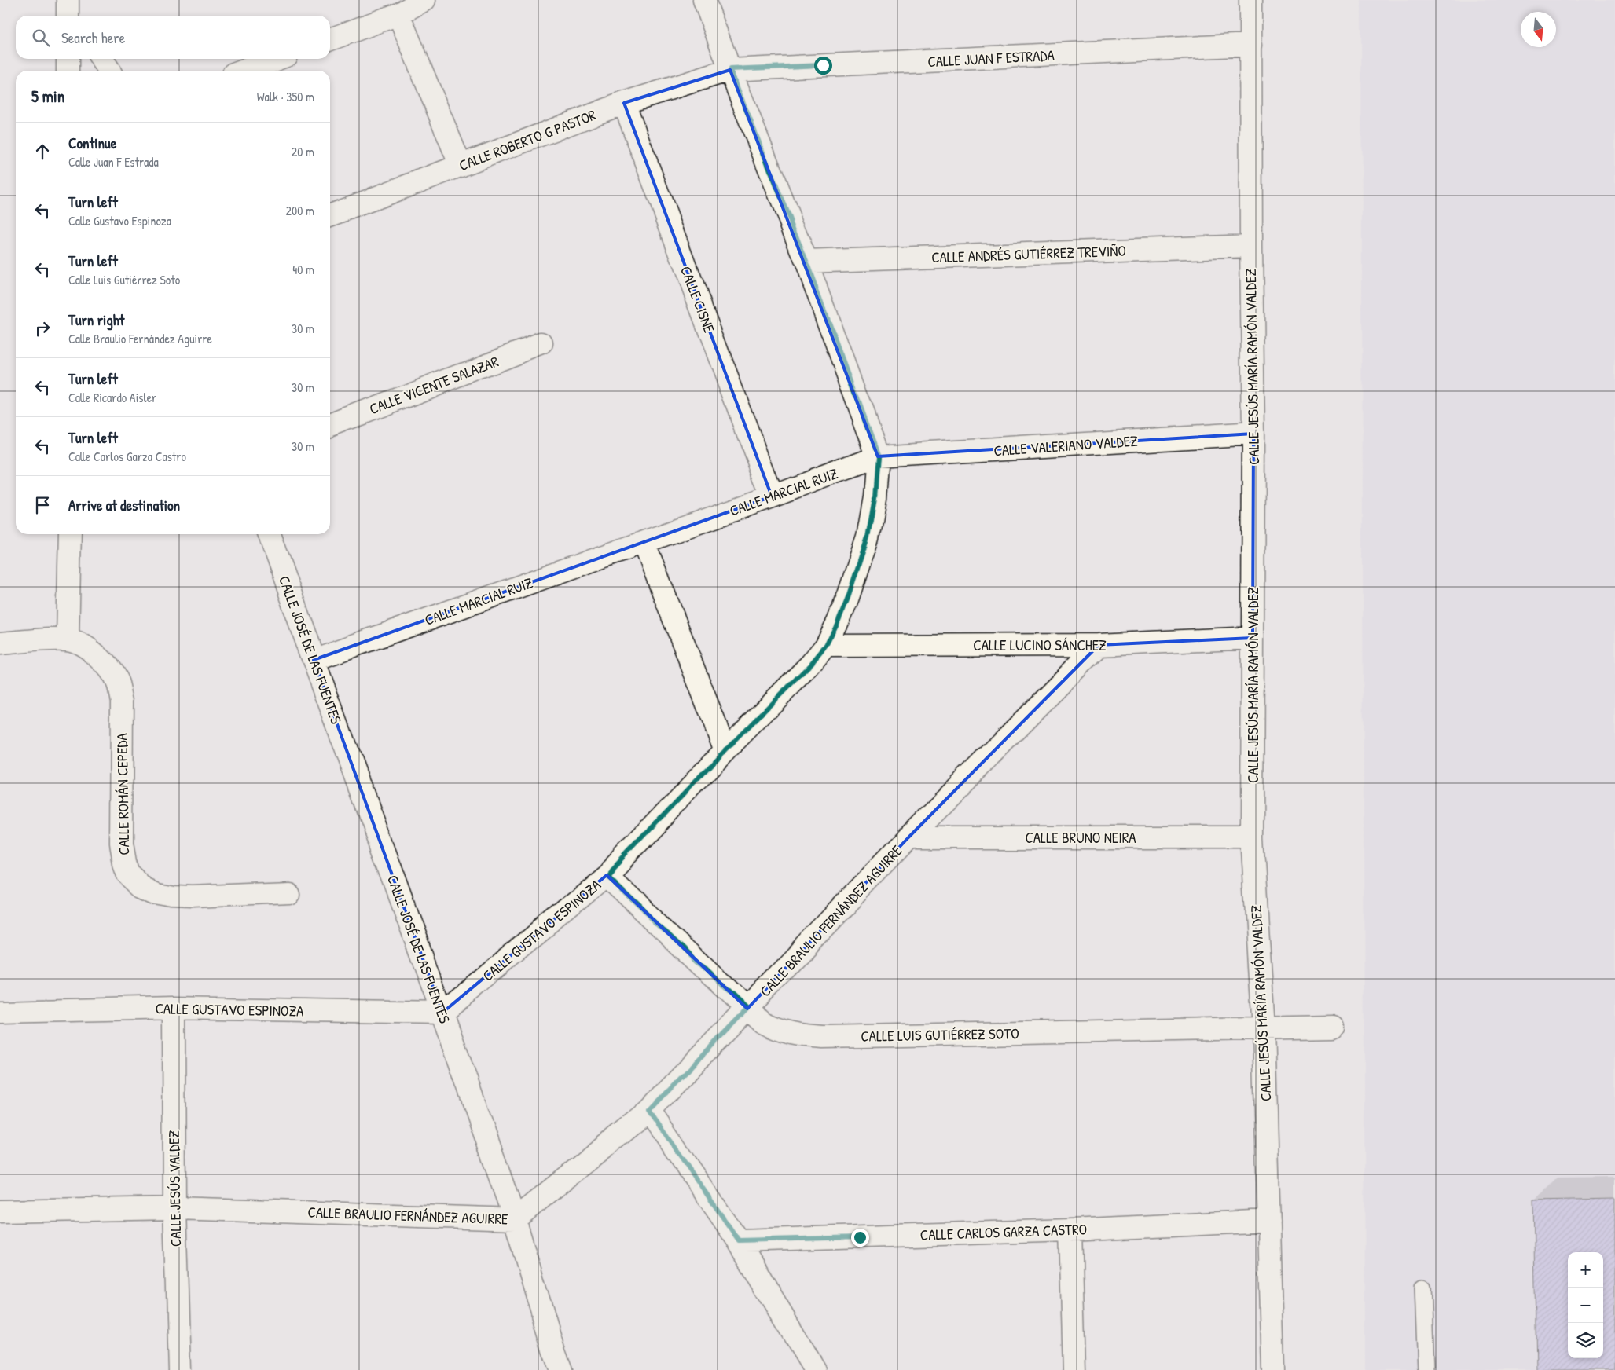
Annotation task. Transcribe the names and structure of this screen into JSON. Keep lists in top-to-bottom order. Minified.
{"streets":{"street":["CALLE JUAN F ESTRADA","CALLE ROBERTO G PASTOR","CALLE ANDRÉS GUTIÉRREZ TREVIÑO","CALLE CISNE","CALLE JESÚS MARÍA RAMÓN VALDEZ","CALLE VICENTE SALAZAR","CALLE VALERIANO VALDEZ","CALLE MARCIAL RUIZ","CALLE LUCINO SÁNCHEZ","CALLE JOSÉ DE LAS FUENTES","CALLE ROMÁN CEPEDA","CALLE BRUNO NEIRA","CALLE BRAULIO FERNÁNDEZ AGUIRRE","CALLE GUSTAVO ESPINOZA","CALLE LUIS GUTIÉRREZ SOTO","CALLE JESÚS VALDEZ","CALLE CARLOS GARZA CASTRO"]},"crossings":[["CALLE JUAN F ESTRADA","CALLE ROBERTO G PASTOR"],["CALLE JUAN F ESTRADA","CALLE JESÚS MARÍA RAMÓN VALDEZ"],["CALLE JUAN F ESTRADA","CALLE GUSTAVO ESPINOZA"],["CALLE ROBERTO G PASTOR","CALLE CISNE"],["CALLE ROBERTO G PASTOR","CALLE GUSTAVO ESPINOZA"],["CALLE ANDRÉS GUTIÉRREZ TREVIÑO","CALLE JESÚS MARÍA RAMÓN VALDEZ"],["CALLE ANDRÉS GUTIÉRREZ TREVIÑO","CALLE GUSTAVO ESPINOZA"],["CALLE CISNE","CALLE MARCIAL RUIZ"],["CALLE JESÚS MARÍA RAMÓN VALDEZ","CALLE VALERIANO VALDEZ"],["CALLE JESÚS MARÍA RAMÓN VALDEZ","CALLE LUCINO SÁNCHEZ"],["CALLE JESÚS MARÍA RAMÓN VALDEZ","CALLE BRUNO NEIRA"],["CALLE JESÚS MARÍA RAMÓN VALDEZ","CALLE LUIS GUTIÉRREZ SOTO"],["CALLE JESÚS MARÍA RAMÓN VALDEZ","CALLE CARLOS GARZA CASTRO"],["CALLE VALERIANO VALDEZ","CALLE MARCIAL RUIZ"],["CALLE VALERIANO VALDEZ","CALLE GUSTAVO ESPINOZA"],["CALLE MARCIAL RUIZ","CALLE JOSÉ DE LAS FUENTES"],["CALLE MARCIAL RUIZ","CALLE GUSTAVO ESPINOZA"],["CALLE LUCINO SÁNCHEZ","CALLE BRAULIO FERNÁNDEZ AGUIRRE"],["CALLE LUCINO SÁNCHEZ","CALLE GUSTAVO ESPINOZA"],["CALLE JOSÉ DE LAS FUENTES","CALLE BRAULIO FERNÁNDEZ AGUIRRE"],["CALLE JOSÉ DE LAS FUENTES","CALLE GUSTAVO ESPINOZA"],["CALLE BRUNO NEIRA","CALLE BRAULIO FERNÁNDEZ AGUIRRE"],["CALLE BRAULIO FERNÁNDEZ AGUIRRE","CALLE LUIS GUTIÉRREZ SOTO"],["CALLE BRAULIO FERNÁNDEZ AGUIRRE","CALLE JESÚS VALDEZ"],["CALLE GUSTAVO ESPINOZA","CALLE LUIS GUTIÉRREZ SOTO"],["CALLE GUSTAVO ESPINOZA","CALLE JESÚS VALDEZ"]],"north":"bottom","page":{"search":"Search here","heading":["5 min","Walk · 350 m"],"list":[["Continue","Calle Juan F Estrada","20 m"],["Turn left","Calle Gustavo Espinoza","200 m"],["Turn left","Calle Luis Gutiérrez Soto","40 m"],["Turn right","Calle Braulio Fernández Aguirre","30 m"],["Turn left","Calle Ricardo Aisler","30 m"],["Turn left","Calle Carlos Garza Castro","30 m"],"Arrive at destination"],"map_buttons":["+","−"]}}
